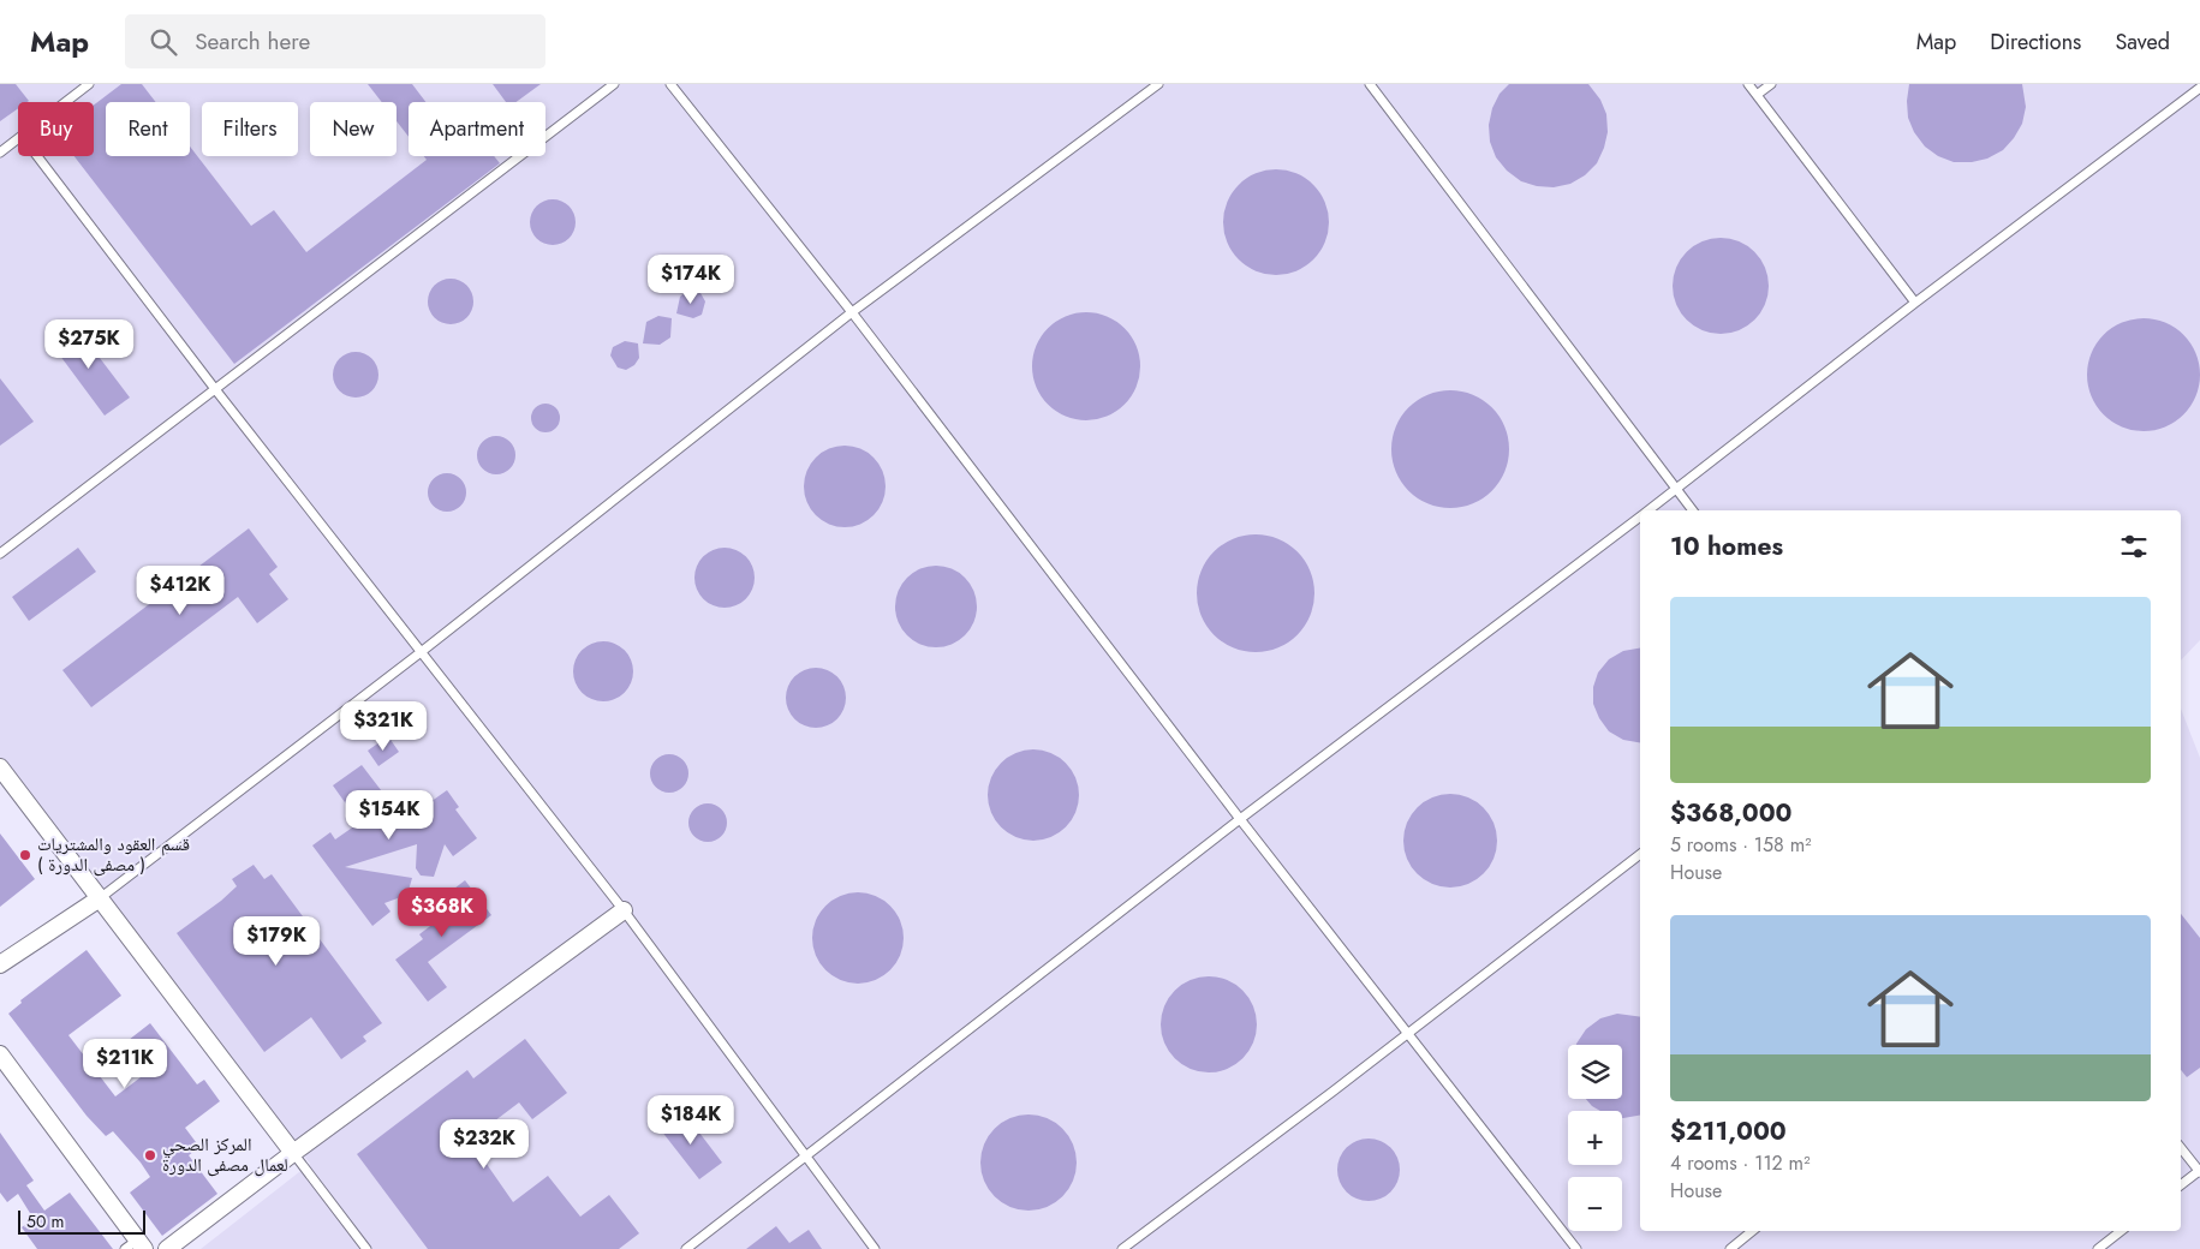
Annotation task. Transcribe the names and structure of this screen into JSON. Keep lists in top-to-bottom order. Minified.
{"places":["قسم العقود والمشتريات ( مصفى الدورة )","المركز الصحي لعمال مصفى الدورة"],"scale_bar":"50 m","page":{"header":"Map","search":"Search here","nav":["Map","Directions","Saved"],"chip":["Buy","Rent","Filters","New","Apartment"],"price":["$174K","$275K","$412K","$321K","$154K","$368K","$179K","$211K","$184K","$232K"],"heading":"10 homes","list":[{"name":"$368,000","note":"5 rooms · 158 m² · House"},{"name":"$211,000","note":"4 rooms · 112 m² · House"}],"map_buttons":["+","−"],"scale":"50 m"}}
